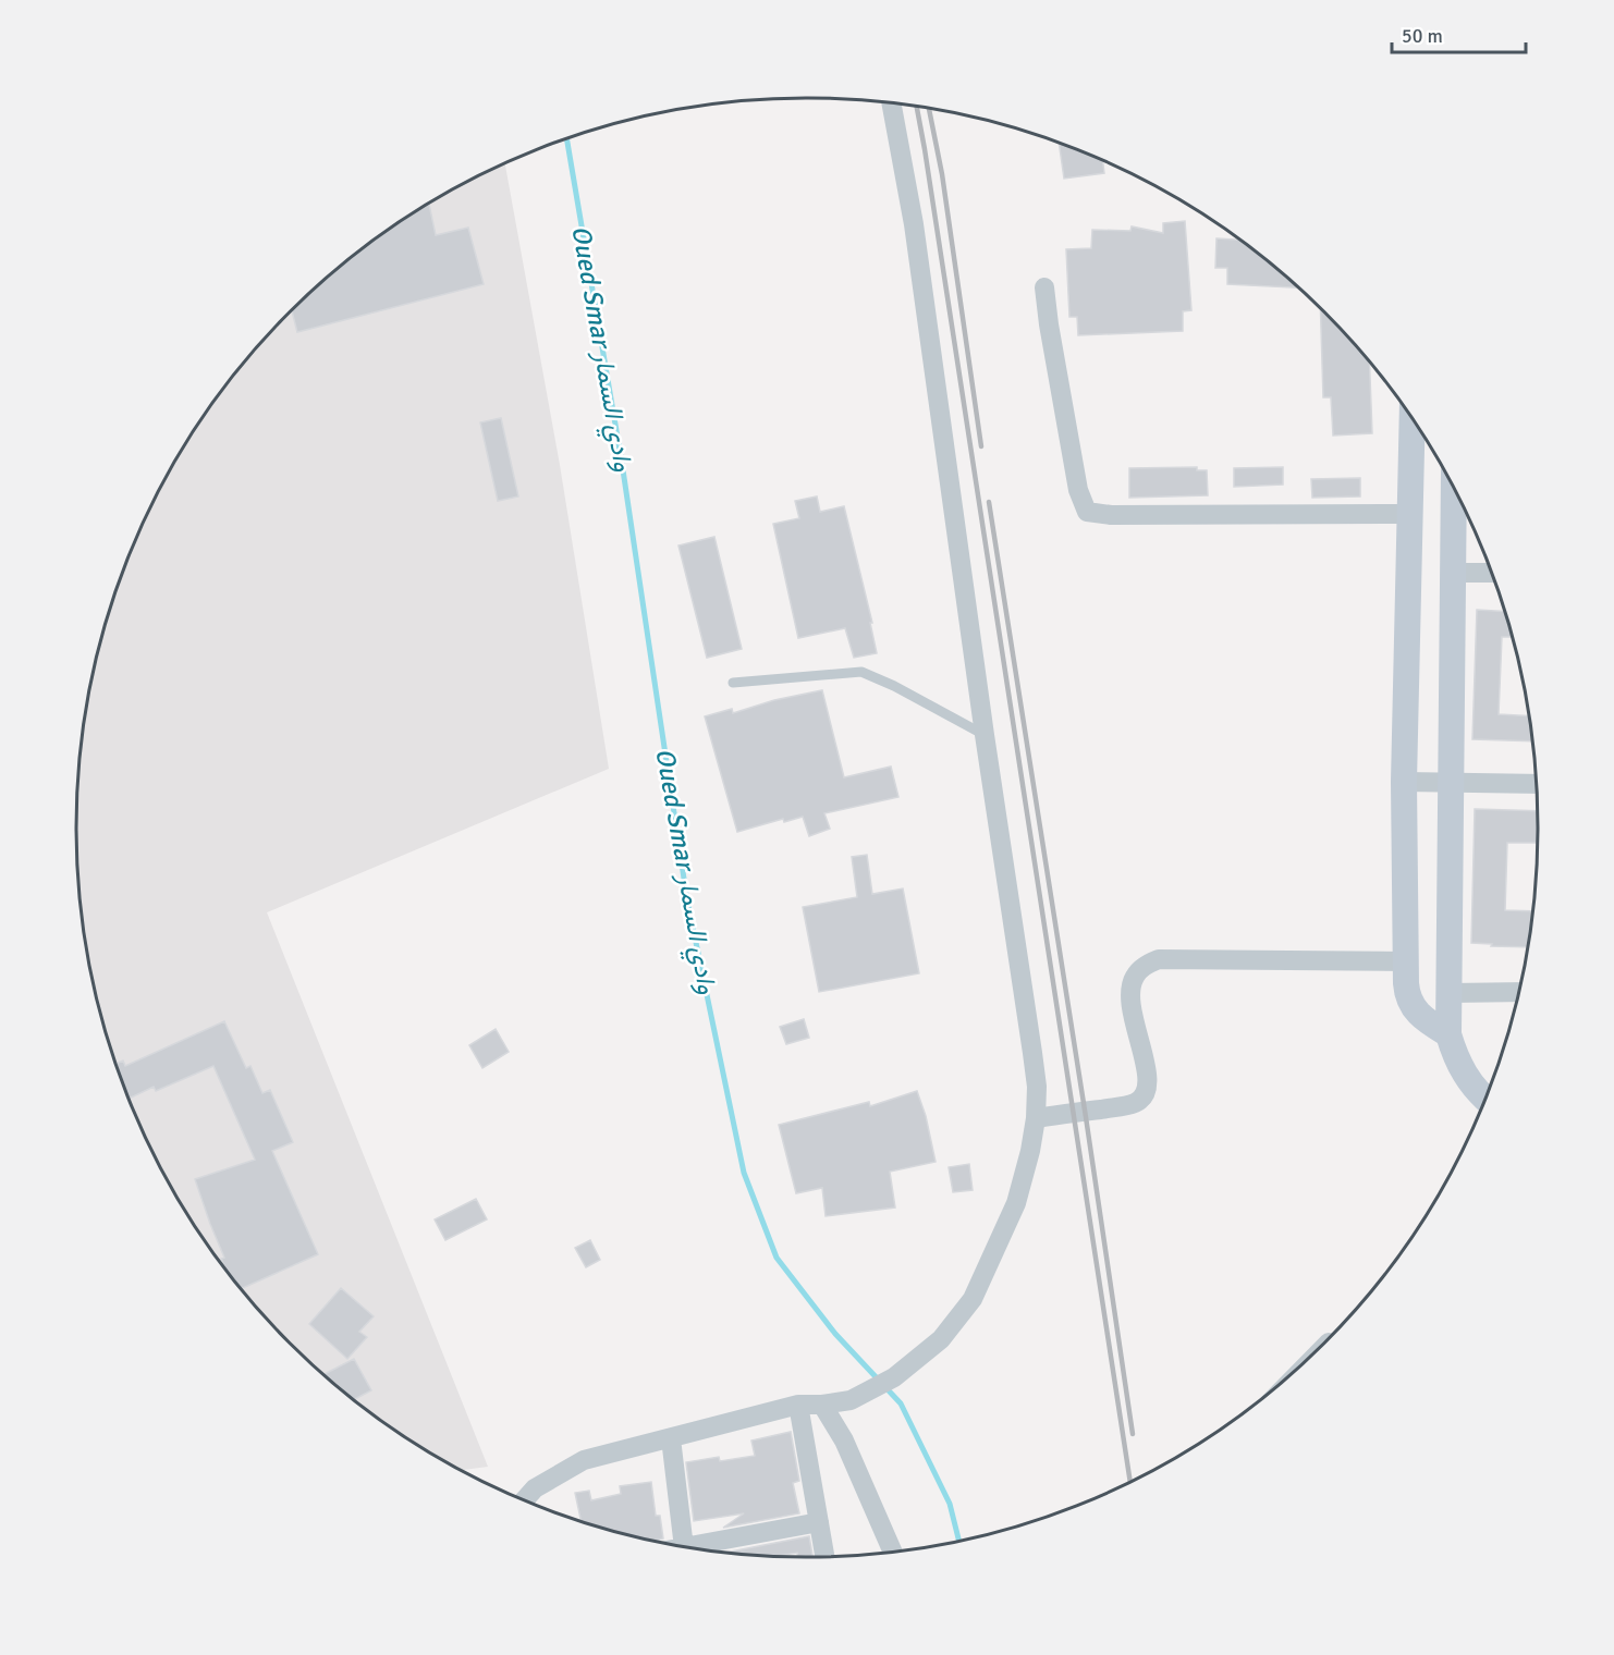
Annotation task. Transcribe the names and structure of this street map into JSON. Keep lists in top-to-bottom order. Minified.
{"water":["Oued Smar وادي السمار"],"scale_bar":"50 m"}
